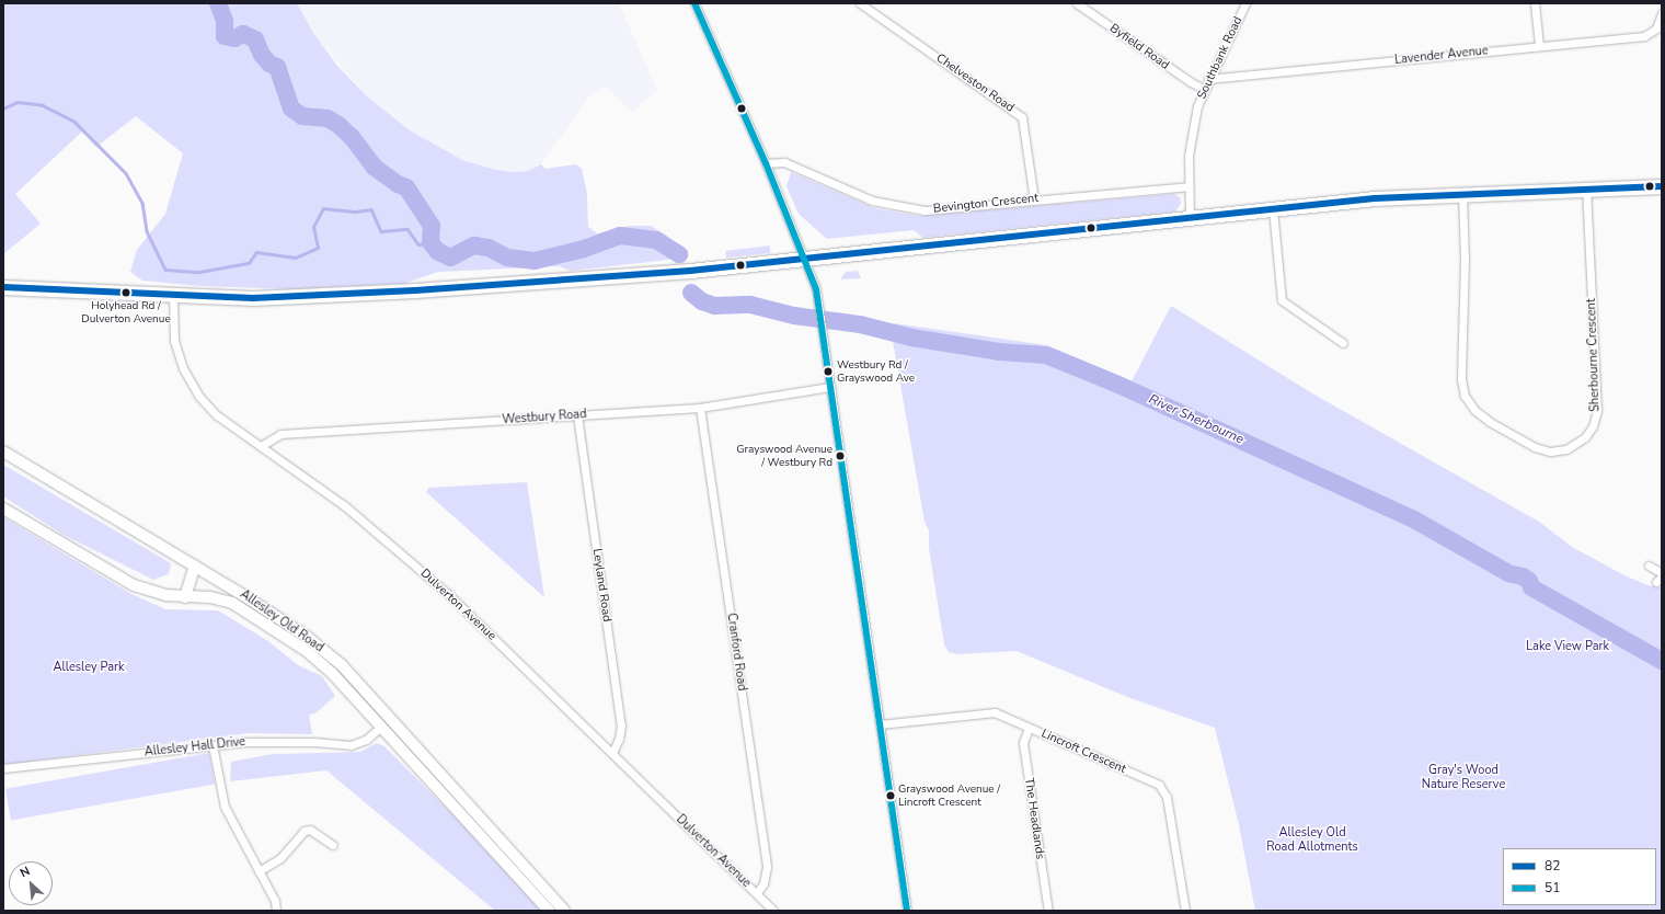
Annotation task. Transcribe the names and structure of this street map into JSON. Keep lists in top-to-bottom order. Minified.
{"streets":{"main road":["Allesley Old Road"],"street":["Byfield Road","Lavender Avenue","Southbank Road","Chelveston Road","Bevington Crescent","Sherbourne Crescent","Westbury Road","Leyland Road","Dulverton Avenue","Cranford Road","Allesley Hall Drive","Lincroft Crescent","The Headlands"]},"crossings":[["Byfield Road","Southbank Road"],["Lavender Avenue","Southbank Road"],["Southbank Road","Bevington Crescent"],["Chelveston Road","Bevington Crescent"],["Westbury Road","Leyland Road"],["Westbury Road","Dulverton Avenue"],["Westbury Road","Cranford Road"],["Leyland Road","Dulverton Avenue"],["Dulverton Avenue","Cranford Road"],["Allesley Old Road","Allesley Hall Drive"],["Lincroft Crescent","The Headlands"]],"water":["River Sherbourne"],"parks":["Lake View Park","Allesley Park","Gray's Wood Nature Reserve","Allesley Old Road Allotments"],"places":["Holyhead Rd / Dulverton Avenue","Westbury Rd / Grayswood Ave","Grayswood Avenue / Westbury Rd","Grayswood Avenue / Lincroft Crescent"],"lines":["transit line 51","transit line 82"],"legend":["82","51"],"north":"top left"}
